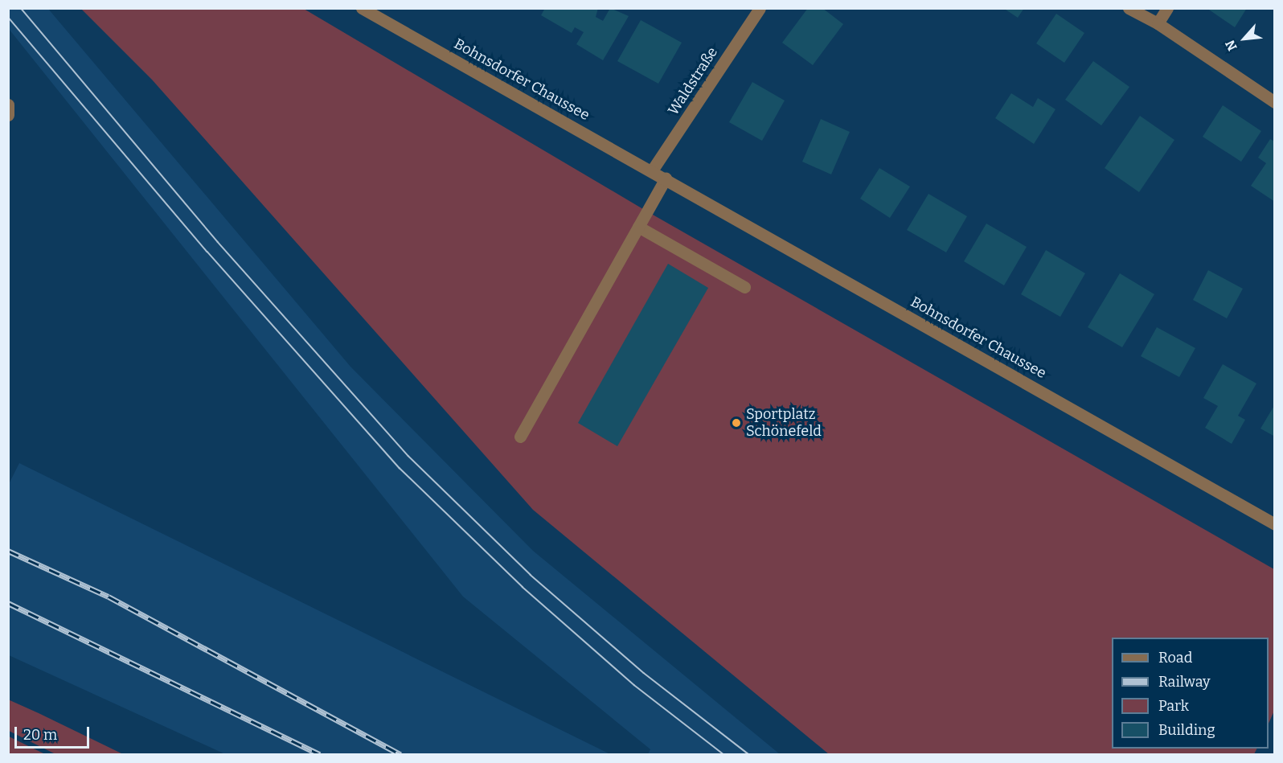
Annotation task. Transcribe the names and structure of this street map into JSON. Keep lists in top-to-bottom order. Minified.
{"streets":{"street":["Bohnsdorfer Chaussee","Waldstraße"]},"crossings":[["Bohnsdorfer Chaussee","Waldstraße"]],"places":["Sportplatz Schönefeld"],"legend":["Road","Railway","Park","Building"],"scale_bar":"20 m","north":"bottom left"}
